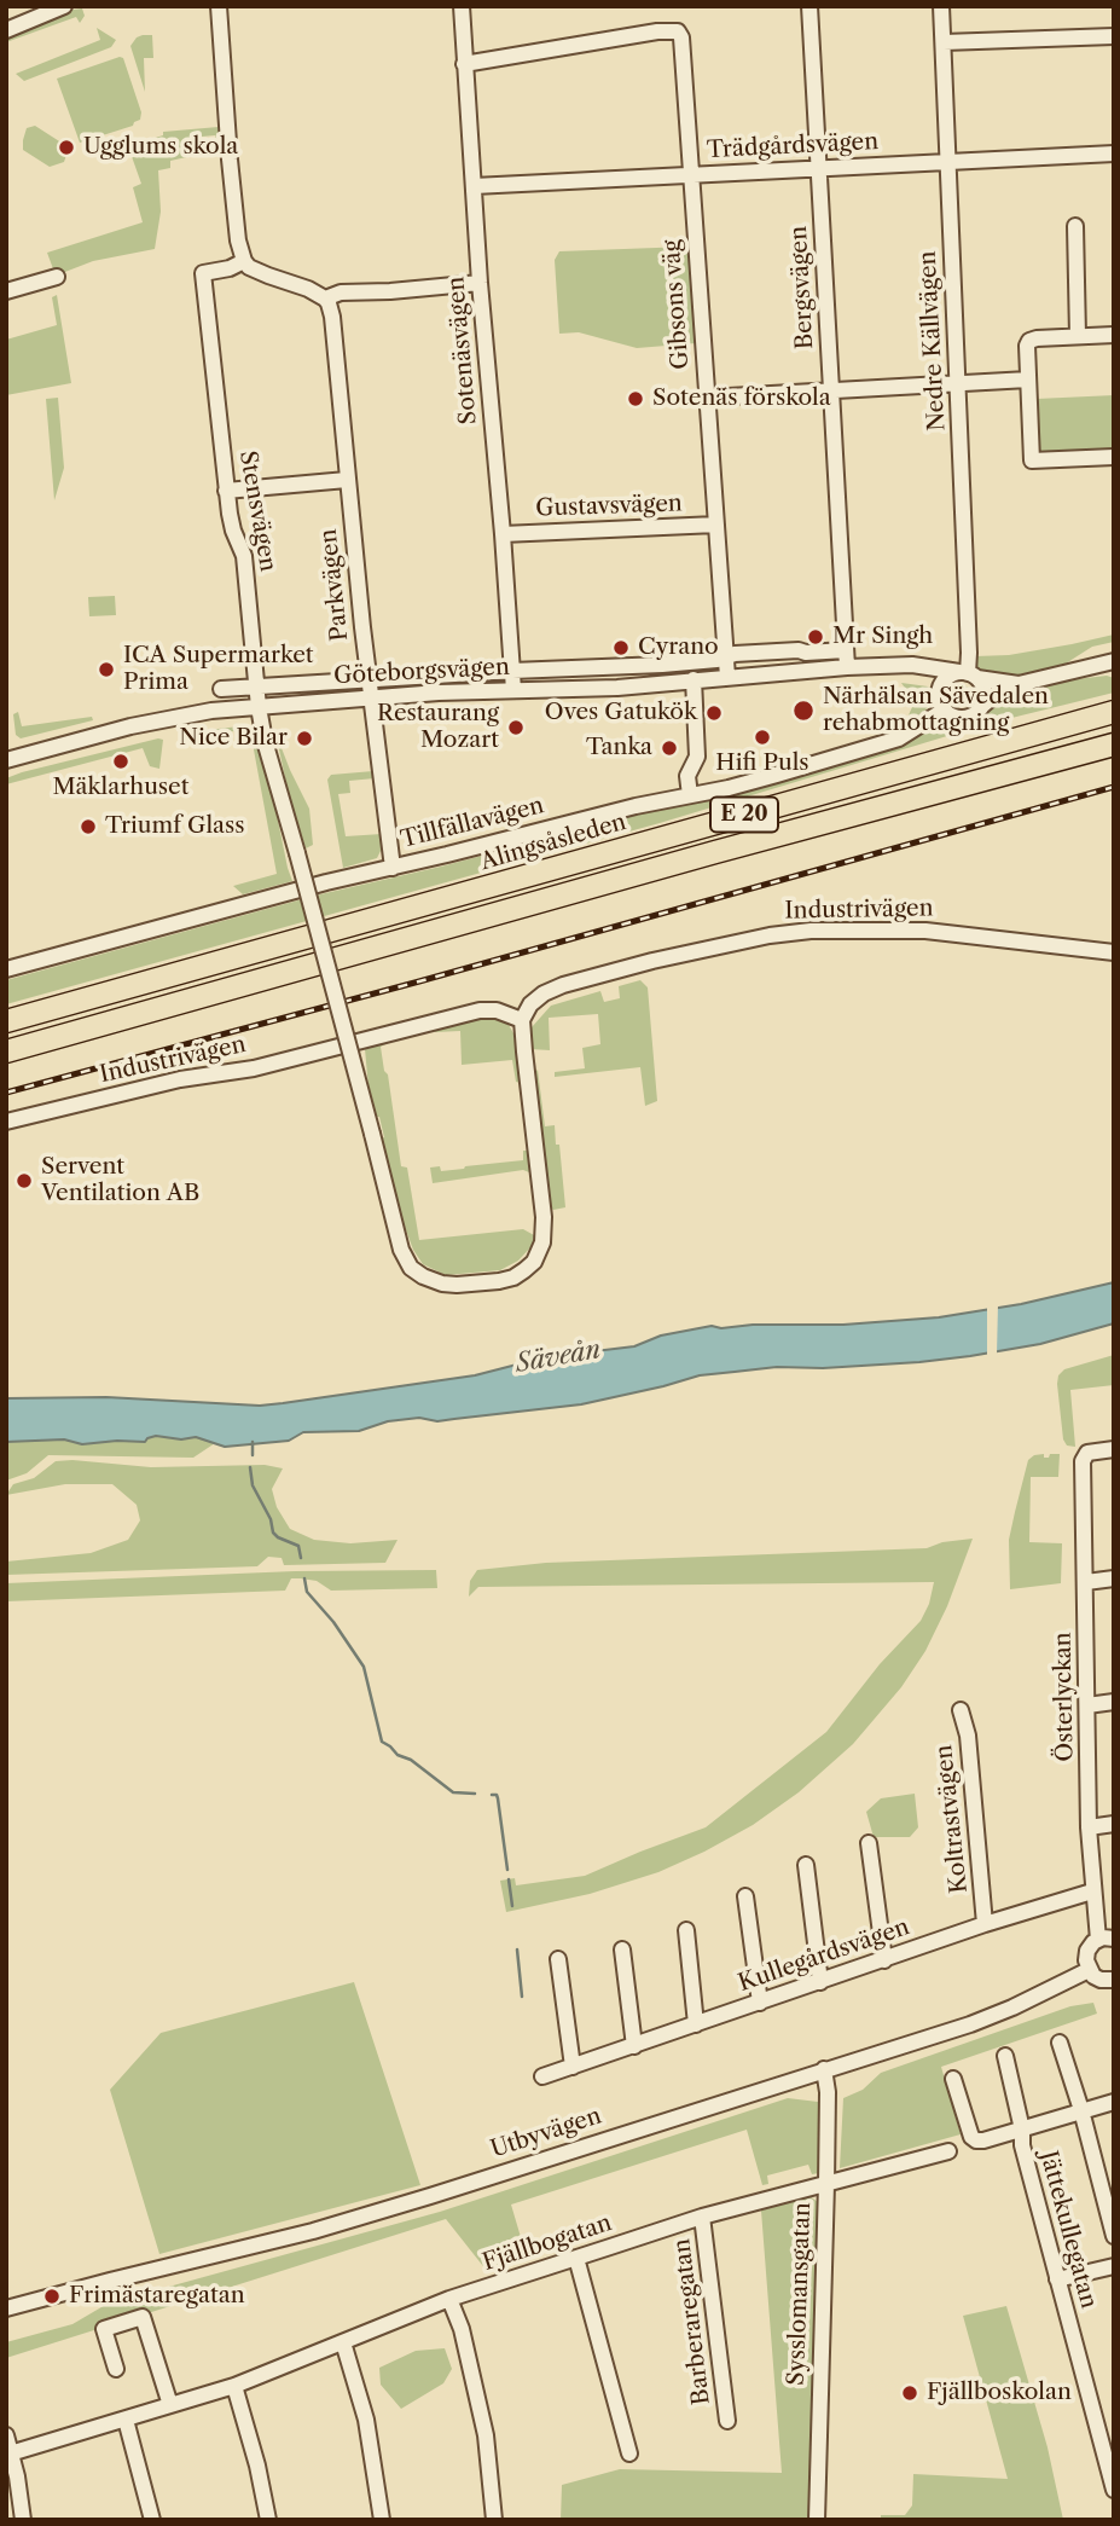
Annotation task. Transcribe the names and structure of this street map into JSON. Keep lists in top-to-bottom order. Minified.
{"streets":{"highway":["E 20","Alingsåsleden"],"street":["Trädgårdsvägen","Bergsvägen","Gibsons väg","Nedre Källvägen","Sotenäsvägen","Gustavsvägen","Stensvägen","Parkvägen","Göteborgsvägen","Tillfällavägen","Industrivägen","Österlyckan","Koltrastvägen","Kullegårdsvägen","Utbyvägen","Jättekullegatan","Fjällbogatan","Sysslomansgatan","Barberaregatan"]},"crossings":[["Trädgårdsvägen","Bergsvägen"],["Trädgårdsvägen","Gibsons väg"],["Trädgårdsvägen","Nedre Källvägen"],["Trädgårdsvägen","Sotenäsvägen"],["Bergsvägen","Göteborgsvägen"],["Gibsons väg","Sotenäsvägen"],["Gibsons väg","Gustavsvägen"],["Gibsons väg","Göteborgsvägen"],["Nedre Källvägen","Göteborgsvägen"],["Nedre Källvägen","Tillfällavägen"],["Sotenäsvägen","Gustavsvägen"],["Sotenäsvägen","Göteborgsvägen"],["Stensvägen","Göteborgsvägen"],["Parkvägen","Göteborgsvägen"],["Parkvägen","Tillfällavägen"],["Göteborgsvägen","Tillfällavägen"],["Österlyckan","Kullegårdsvägen"],["Koltrastvägen","Kullegårdsvägen"],["Utbyvägen","Sysslomansgatan"],["Fjällbogatan","Sysslomansgatan"],["Fjällbogatan","Barberaregatan"]],"water":["Säveån"],"places":["Ugglums skola","Sotenäs förskola","Mr Singh","Cyrano","ICA Supermarket Prima","Närhälsan Sävedalen rehabmottagning","Oves Gatukök","Restaurang Mozart","Hifi Puls","Nice Bilar","Tanka","Mäklarhuset","Triumf Glass","Servent Ventilation AB","Frimästaregatan","Fjällboskolan"]}
